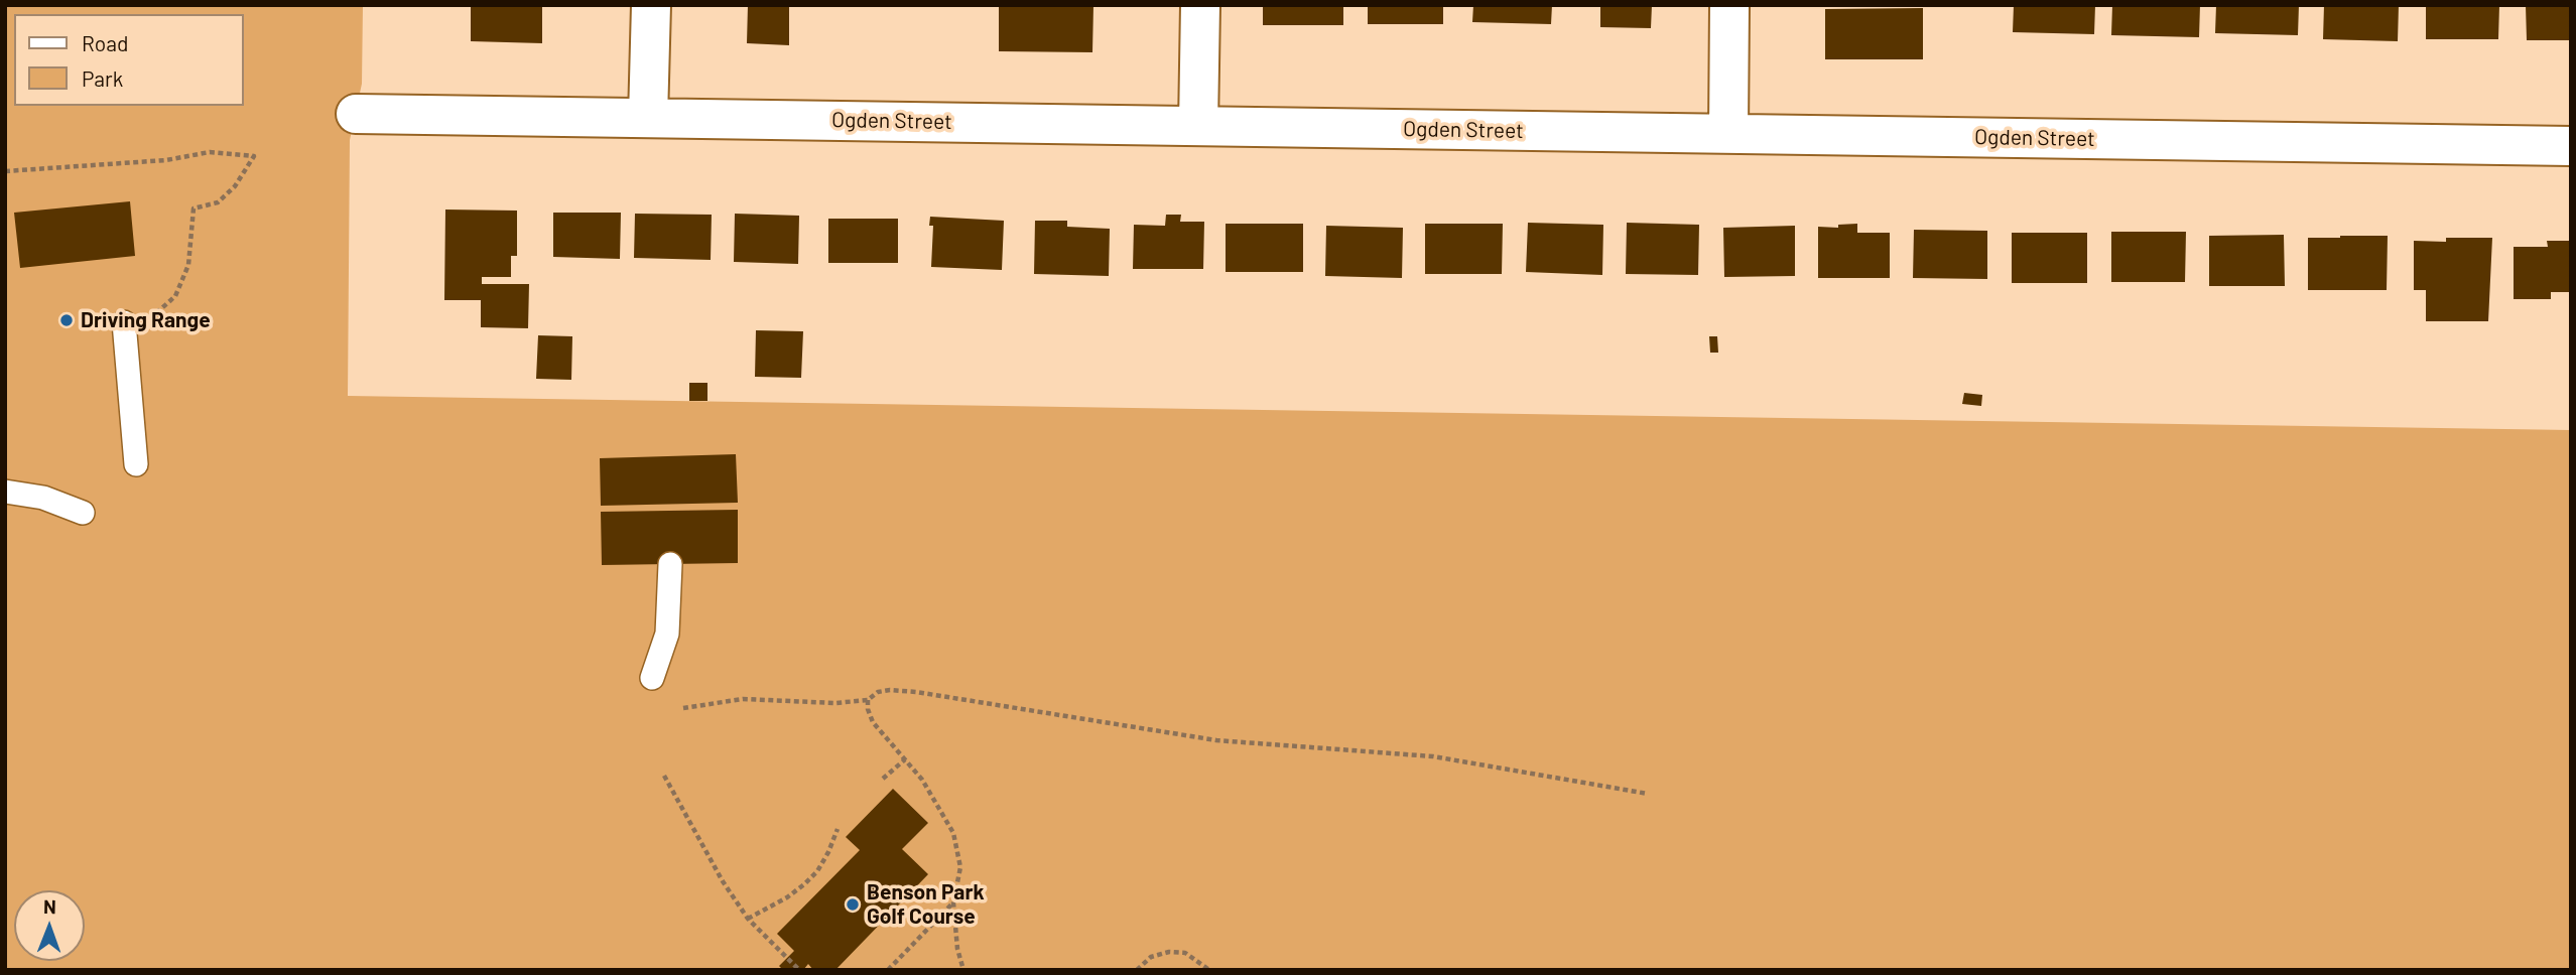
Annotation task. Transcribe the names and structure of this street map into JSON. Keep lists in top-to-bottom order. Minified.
{"streets":{"street":["Ogden Street"]},"places":["Driving Range","Benson Park Golf Course"],"legend":["Road","Park"],"north":"top"}
